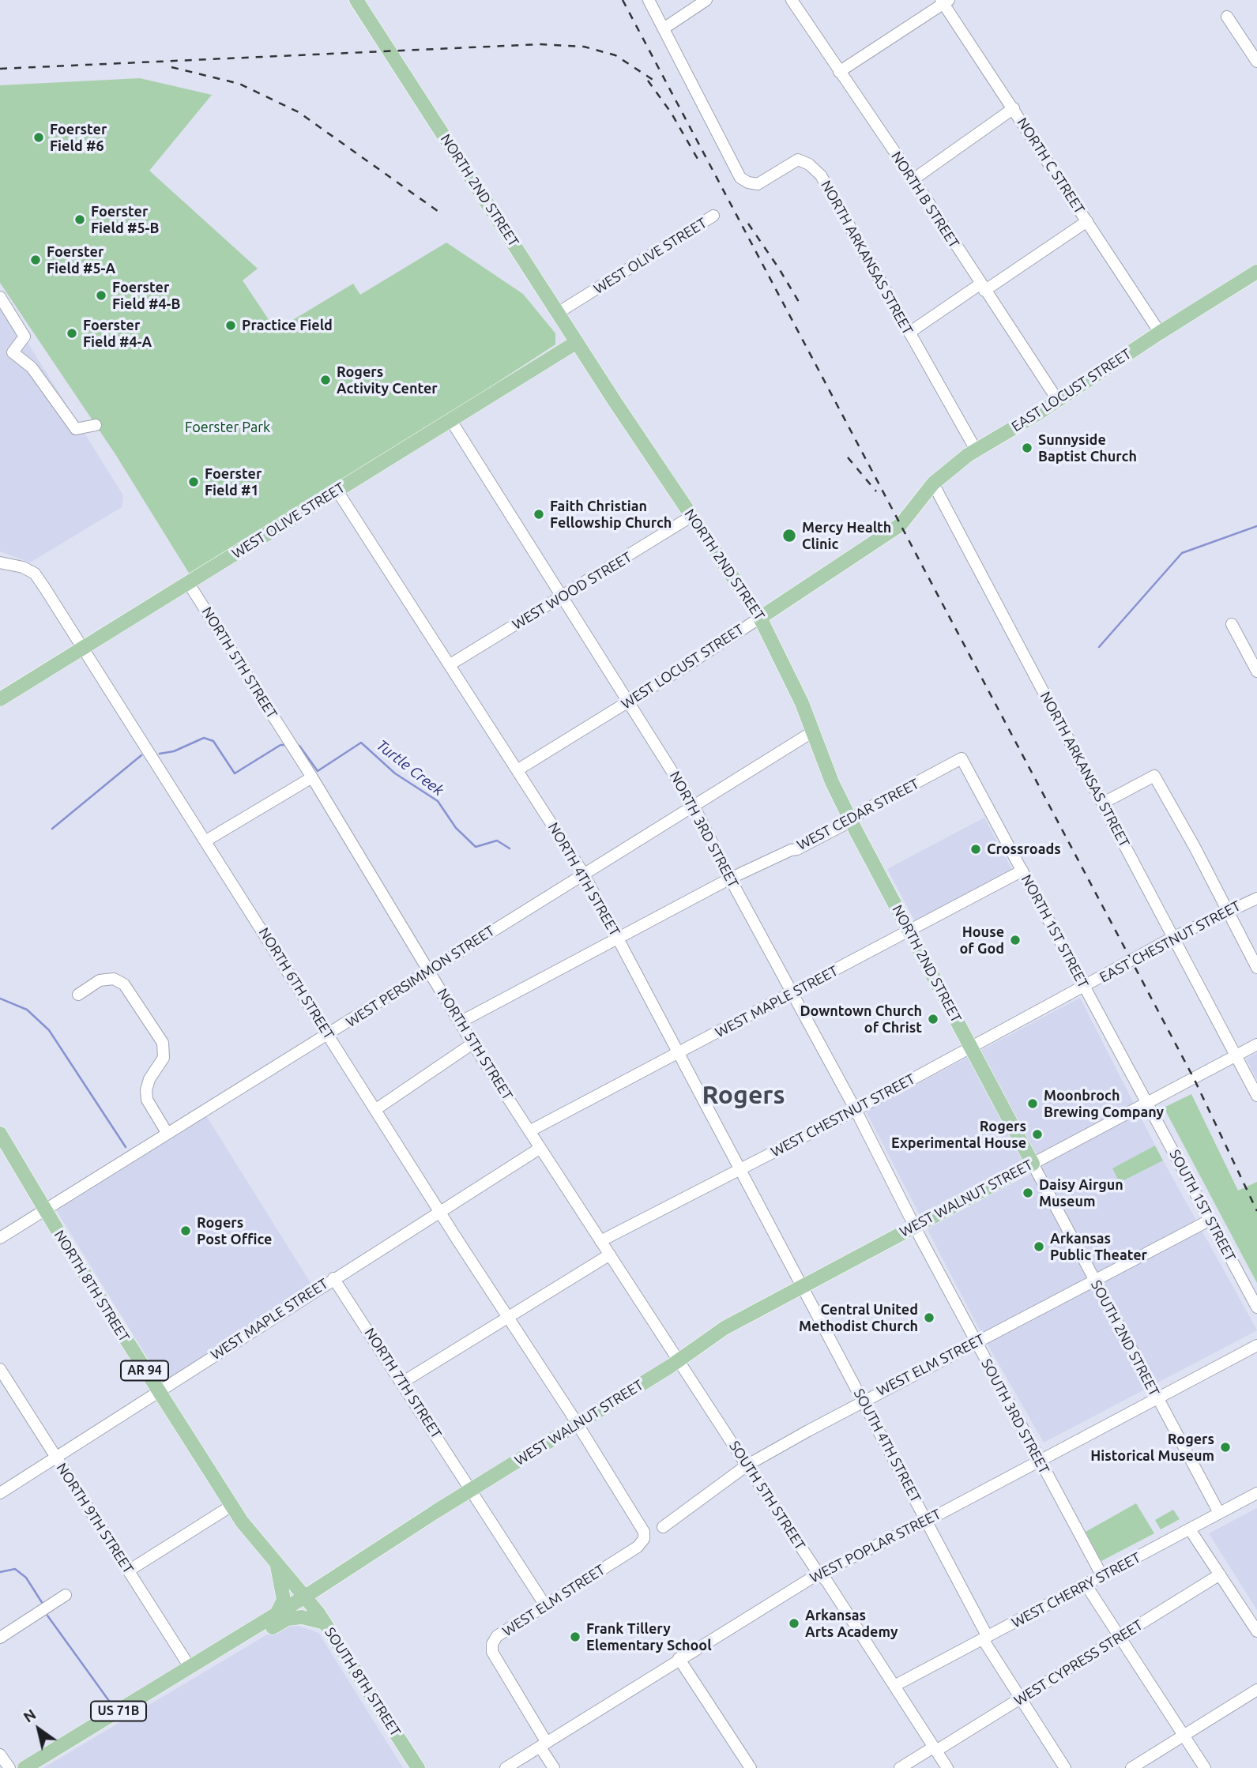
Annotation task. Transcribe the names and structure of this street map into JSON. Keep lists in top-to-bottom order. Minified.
{"streets":{"main road":["NORTH 2ND STREET","WEST OLIVE STREET","EAST LOCUST STREET","WEST LOCUST STREET","WEST WALNUT STREET","NORTH 8TH STREET","AR 94","SOUTH 8TH STREET","US 71B"],"street":["NORTH C STREET","NORTH B STREET","NORTH ARKANSAS STREET","WEST WOOD STREET","NORTH 5TH STREET","WEST CEDAR STREET","NORTH 3RD STREET","NORTH 4TH STREET","NORTH 1ST STREET","EAST CHESTNUT STREET","WEST PERSIMMON STREET","NORTH 6TH STREET","WEST MAPLE STREET","WEST CHESTNUT STREET","SOUTH 1ST STREET","SOUTH 2ND STREET","WEST ELM STREET","NORTH 7TH STREET","SOUTH 3RD STREET","SOUTH 4TH STREET","SOUTH 5TH STREET","NORTH 9TH STREET","WEST POPLAR STREET","WEST CHERRY STREET","WEST CYPRESS STREET"]},"crossings":[["NORTH C STREET","EAST LOCUST STREET"],["NORTH 2ND STREET","WEST OLIVE STREET"],["NORTH 2ND STREET","WEST WOOD STREET"],["NORTH 2ND STREET","WEST LOCUST STREET"],["NORTH 2ND STREET","WEST CEDAR STREET"],["NORTH 2ND STREET","WEST PERSIMMON STREET"],["NORTH 2ND STREET","WEST MAPLE STREET"],["NORTH 2ND STREET","WEST CHESTNUT STREET"],["NORTH 2ND STREET","WEST WALNUT STREET"],["NORTH 2ND STREET","SOUTH 2ND STREET"],["NORTH B STREET","EAST LOCUST STREET"],["WEST OLIVE STREET","NORTH 5TH STREET"],["WEST OLIVE STREET","NORTH 3RD STREET"],["WEST OLIVE STREET","NORTH 4TH STREET"],["WEST OLIVE STREET","NORTH 6TH STREET"],["NORTH ARKANSAS STREET","EAST LOCUST STREET"],["NORTH ARKANSAS STREET","EAST CHESTNUT STREET"],["NORTH ARKANSAS STREET","WEST WALNUT STREET"],["EAST LOCUST STREET","WEST LOCUST STREET"],["WEST WOOD STREET","NORTH 3RD STREET"],["WEST WOOD STREET","NORTH 4TH STREET"],["NORTH 5TH STREET","WEST CEDAR STREET"],["NORTH 5TH STREET","WEST PERSIMMON STREET"],["NORTH 5TH STREET","WEST MAPLE STREET"],["NORTH 5TH STREET","WEST CHESTNUT STREET"],["NORTH 5TH STREET","WEST WALNUT STREET"],["NORTH 5TH STREET","SOUTH 5TH STREET"],["WEST LOCUST STREET","NORTH 3RD STREET"],["WEST LOCUST STREET","NORTH 4TH STREET"],["WEST CEDAR STREET","NORTH 3RD STREET"],["WEST CEDAR STREET","NORTH 4TH STREET"],["WEST CEDAR STREET","NORTH 1ST STREET"],["NORTH 3RD STREET","WEST PERSIMMON STREET"],["NORTH 3RD STREET","WEST MAPLE STREET"],["NORTH 3RD STREET","WEST CHESTNUT STREET"],["NORTH 3RD STREET","WEST WALNUT STREET"],["NORTH 3RD STREET","SOUTH 3RD STREET"],["NORTH 4TH STREET","WEST PERSIMMON STREET"],["NORTH 4TH STREET","WEST MAPLE STREET"],["NORTH 4TH STREET","WEST CHESTNUT STREET"],["NORTH 4TH STREET","WEST WALNUT STREET"],["NORTH 4TH STREET","SOUTH 4TH STREET"],["NORTH 1ST STREET","EAST CHESTNUT STREET"],["NORTH 1ST STREET","WEST MAPLE STREET"],["NORTH 1ST STREET","WEST CHESTNUT STREET"],["NORTH 1ST STREET","WEST WALNUT STREET"],["NORTH 1ST STREET","SOUTH 1ST STREET"],["EAST CHESTNUT STREET","WEST CHESTNUT STREET"],["WEST PERSIMMON STREET","NORTH 6TH STREET"],["WEST PERSIMMON STREET","NORTH 8TH STREET"],["NORTH 6TH STREET","WEST MAPLE STREET"],["NORTH 6TH STREET","WEST WALNUT STREET"],["NORTH 6TH STREET","WEST ELM STREET"],["WEST MAPLE STREET","NORTH 8TH STREET"],["WEST MAPLE STREET","NORTH 7TH STREET"],["WEST MAPLE STREET","NORTH 9TH STREET"],["WEST WALNUT STREET","SOUTH 1ST STREET"],["WEST WALNUT STREET","NORTH 8TH STREET"],["WEST WALNUT STREET","SOUTH 2ND STREET"],["WEST WALNUT STREET","AR 94"],["WEST WALNUT STREET","NORTH 7TH STREET"],["WEST WALNUT STREET","SOUTH 3RD STREET"],["WEST WALNUT STREET","SOUTH 4TH STREET"],["WEST WALNUT STREET","SOUTH 5TH STREET"],["WEST WALNUT STREET","NORTH 9TH STREET"],["WEST WALNUT STREET","SOUTH 8TH STREET"],["WEST WALNUT STREET","US 71B"],["SOUTH 1ST STREET","WEST ELM STREET"],["NORTH 8TH STREET","AR 94"],["NORTH 8TH STREET","SOUTH 8TH STREET"],["SOUTH 2ND STREET","WEST ELM STREET"],["SOUTH 2ND STREET","WEST POPLAR STREET"],["SOUTH 2ND STREET","WEST CHERRY STREET"],["WEST ELM STREET","NORTH 7TH STREET"],["WEST ELM STREET","SOUTH 3RD STREET"],["WEST ELM STREET","SOUTH 4TH STREET"],["WEST ELM STREET","SOUTH 5TH STREET"],["WEST ELM STREET","WEST POPLAR STREET"],["SOUTH 3RD STREET","WEST POPLAR STREET"],["SOUTH 3RD STREET","WEST CHERRY STREET"],["SOUTH 4TH STREET","WEST POPLAR STREET"],["SOUTH 4TH STREET","WEST CHERRY STREET"],["SOUTH 4TH STREET","WEST CYPRESS STREET"],["SOUTH 5TH STREET","WEST POPLAR STREET"],["SOUTH 5TH STREET","WEST CHERRY STREET"],["SOUTH 5TH STREET","WEST CYPRESS STREET"],["SOUTH 8TH STREET","US 71B"]],"districts":["Rogers"],"water":["Turtle Creek"],"parks":["Foerster Park"],"places":["Foerster Field #6","Foerster Field #5-B","Foerster Field #5-A","Foerster Field #4-B","Practice Field","Foerster Field #4-A","Rogers Activity Center","Sunnyside Baptist Church","Foerster Field #1","Faith Christian Fellowship Church","Mercy Health Clinic","Crossroads","House of God","Downtown Church of Christ","Moonbroch Brewing Company","Rogers Experimental House","Daisy Airgun Museum","Rogers Post Office","Arkansas Public Theater","Central United Methodist Church","Rogers Historical Museum","Arkansas Arts Academy","Frank Tillery Elementary School"],"north":"top left"}
